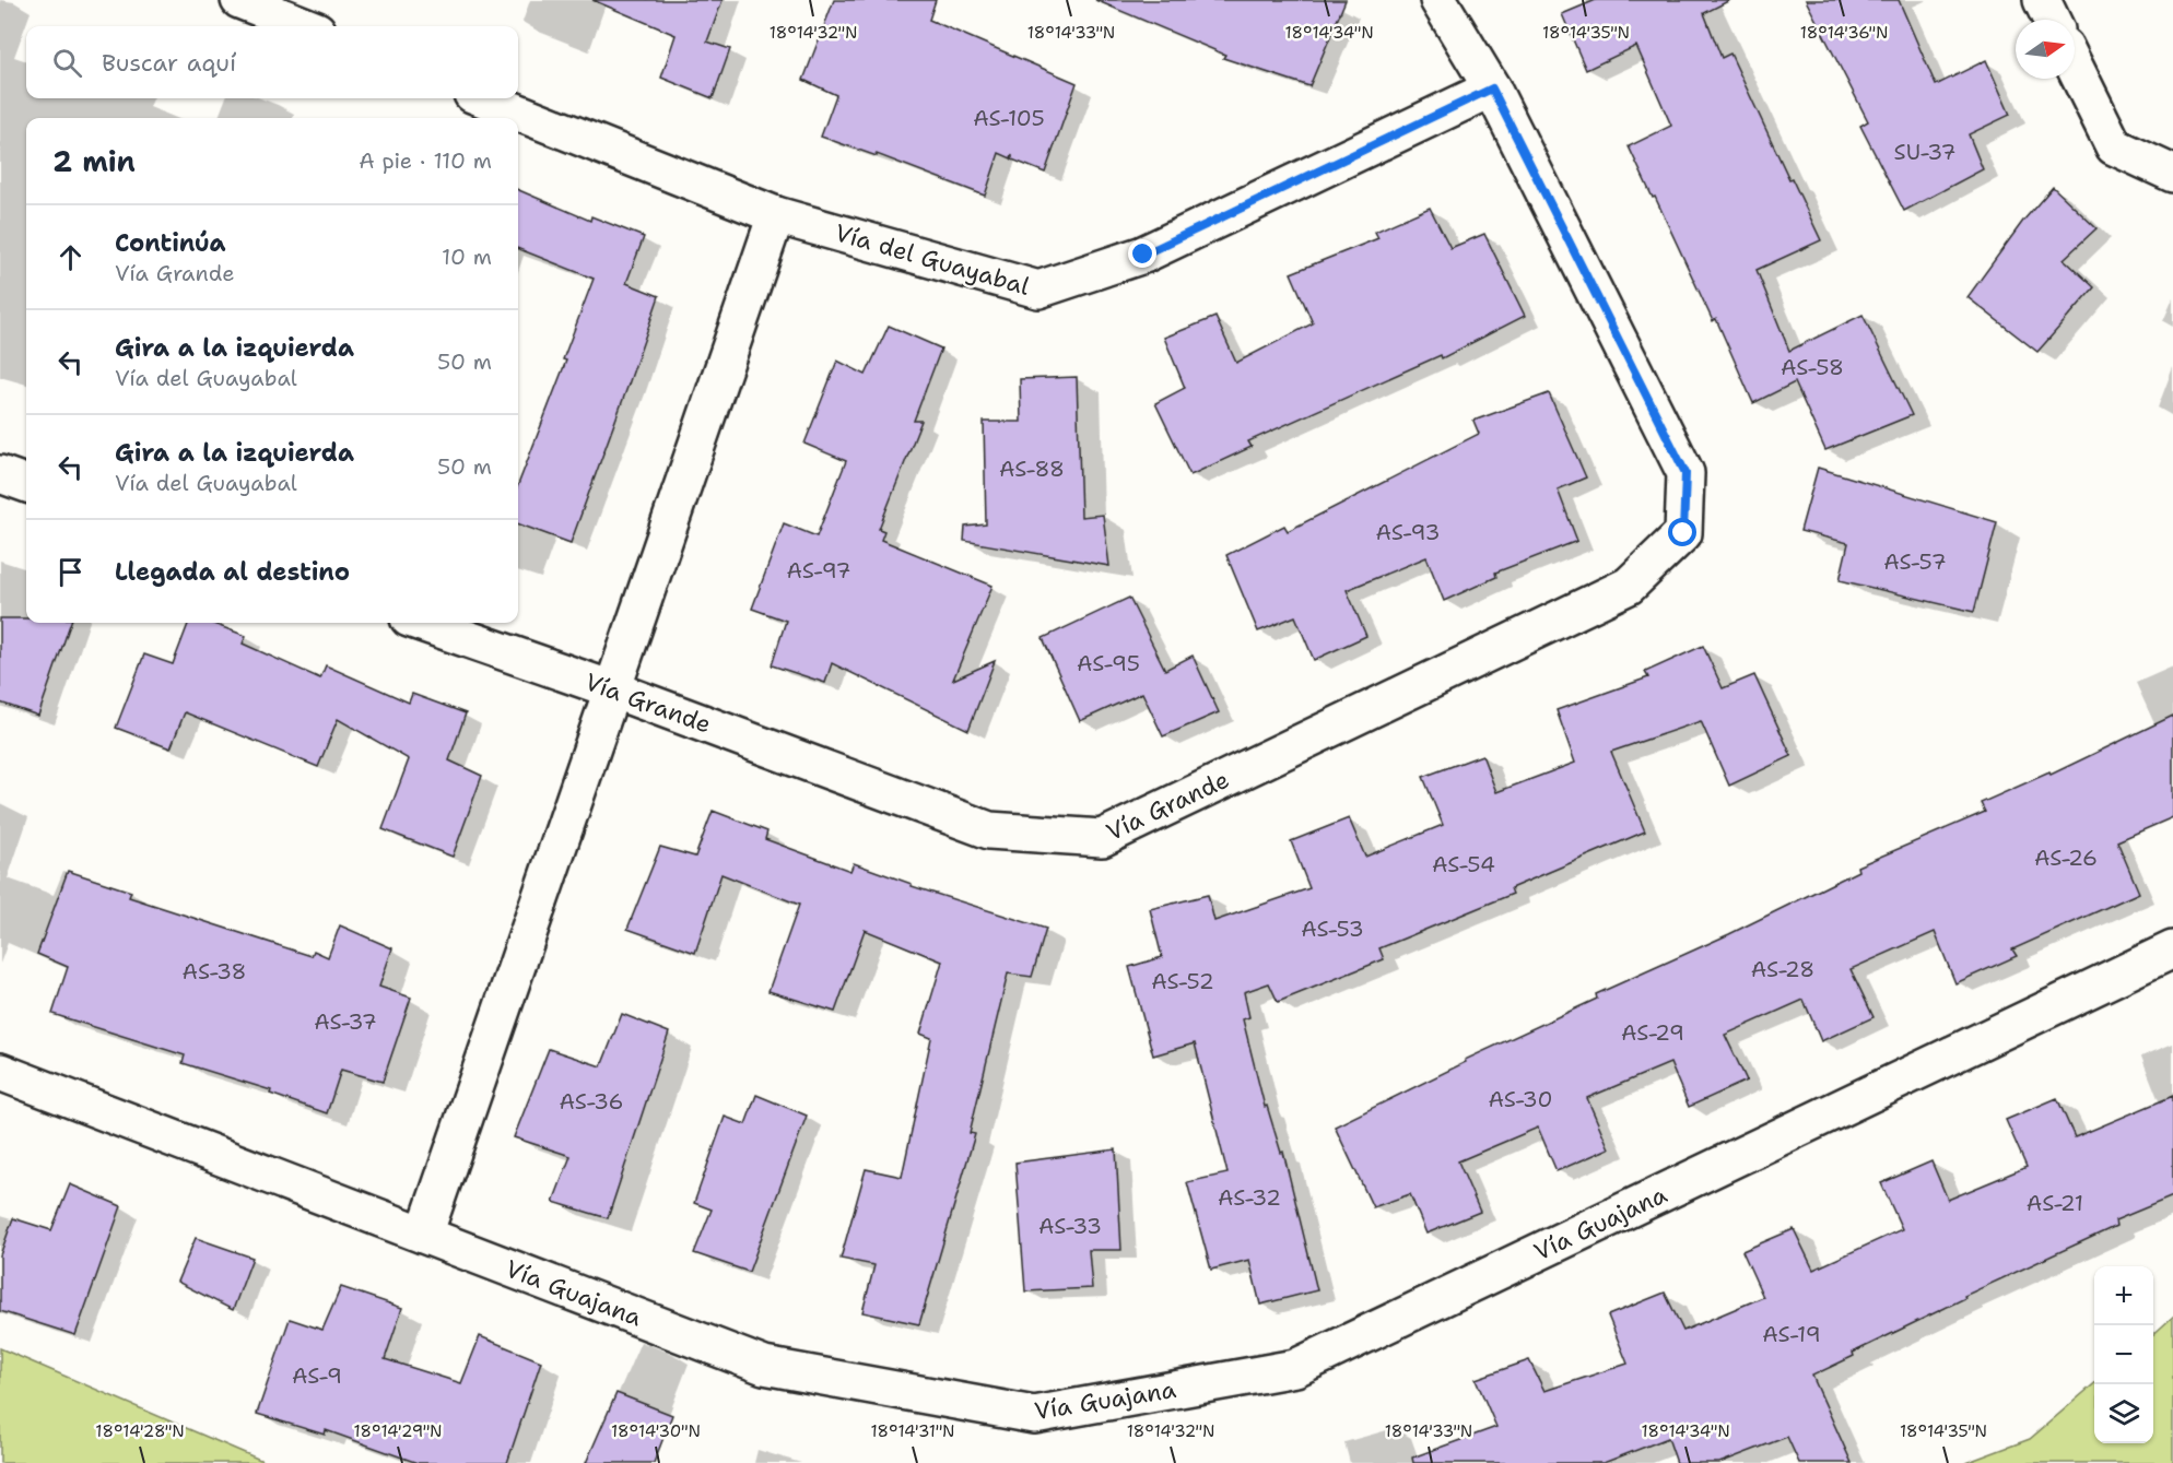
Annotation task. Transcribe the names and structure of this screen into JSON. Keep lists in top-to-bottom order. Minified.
{"streets":{"street":["Vía del Guayabal","Vía Grande","Vía Guajana"]},"crossings":[["Vía del Guayabal","Vía Grande"]],"house_numbers":["AS-105","SU-37","AS-58","AS-88","AS-93","AS-57","AS-97","AS-95","AS-26","AS-54","AS-53","AS-28","AS-38","AS-52","AS-37","AS-29","AS-30","AS-36","AS-32","AS-21","AS-33","AS-19","AS-9"],"north":"right","page":{"search":"Buscar aquí","heading":["2 min","A pie · 110 m"],"list":[["Continúa","Vía Grande","10 m"],["Gira a la izquierda","Vía del Guayabal","50 m"],["Gira a la izquierda","Vía del Guayabal","50 m"],"Llegada al destino"],"map_buttons":["+","−"]},"coordinates":["18°14'32\"N","18°14'33\"N","18°14'34\"N","18°14'35\"N","18°14'36\"N","18°14'28\"N","18°14'29\"N","18°14'30\"N","18°14'31\"N"]}
